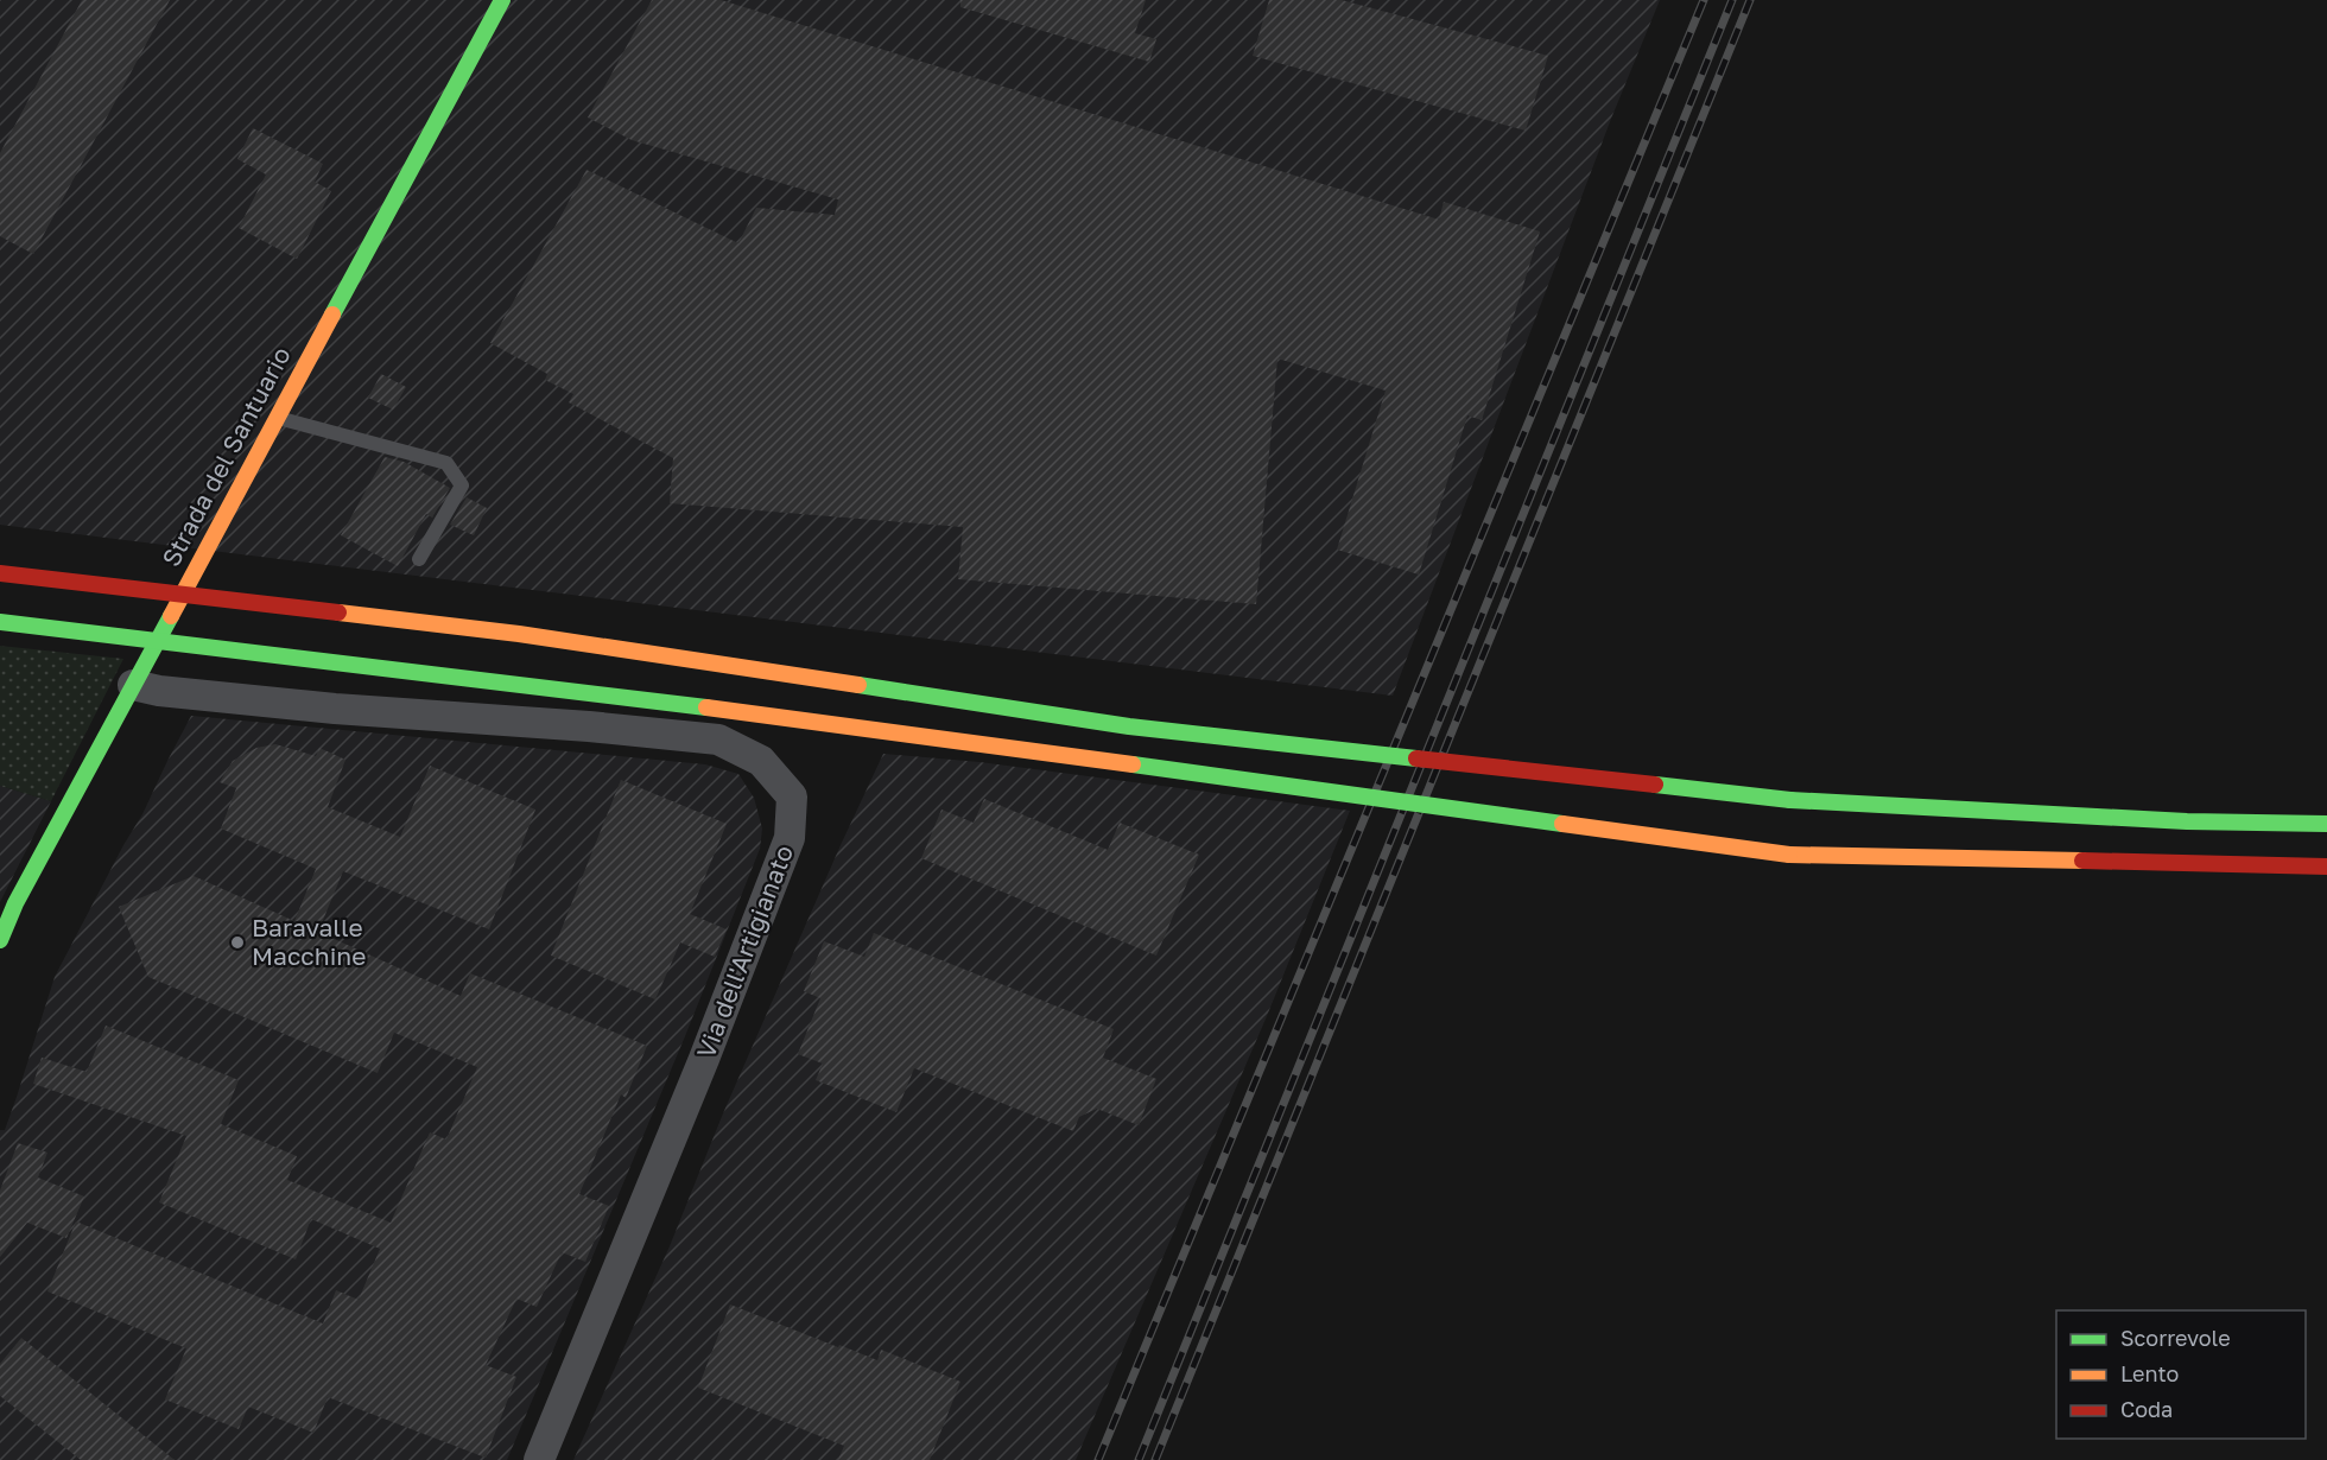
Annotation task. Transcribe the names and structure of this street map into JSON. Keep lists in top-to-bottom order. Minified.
{"streets":{"main road":["Strada del Santuario"],"street":["Via dell'Artigianato"]},"crossings":[["Strada del Santuario","Via dell'Artigianato"]],"places":["Baravalle Macchine"],"legend":["Scorrevole","Lento","Coda"]}
